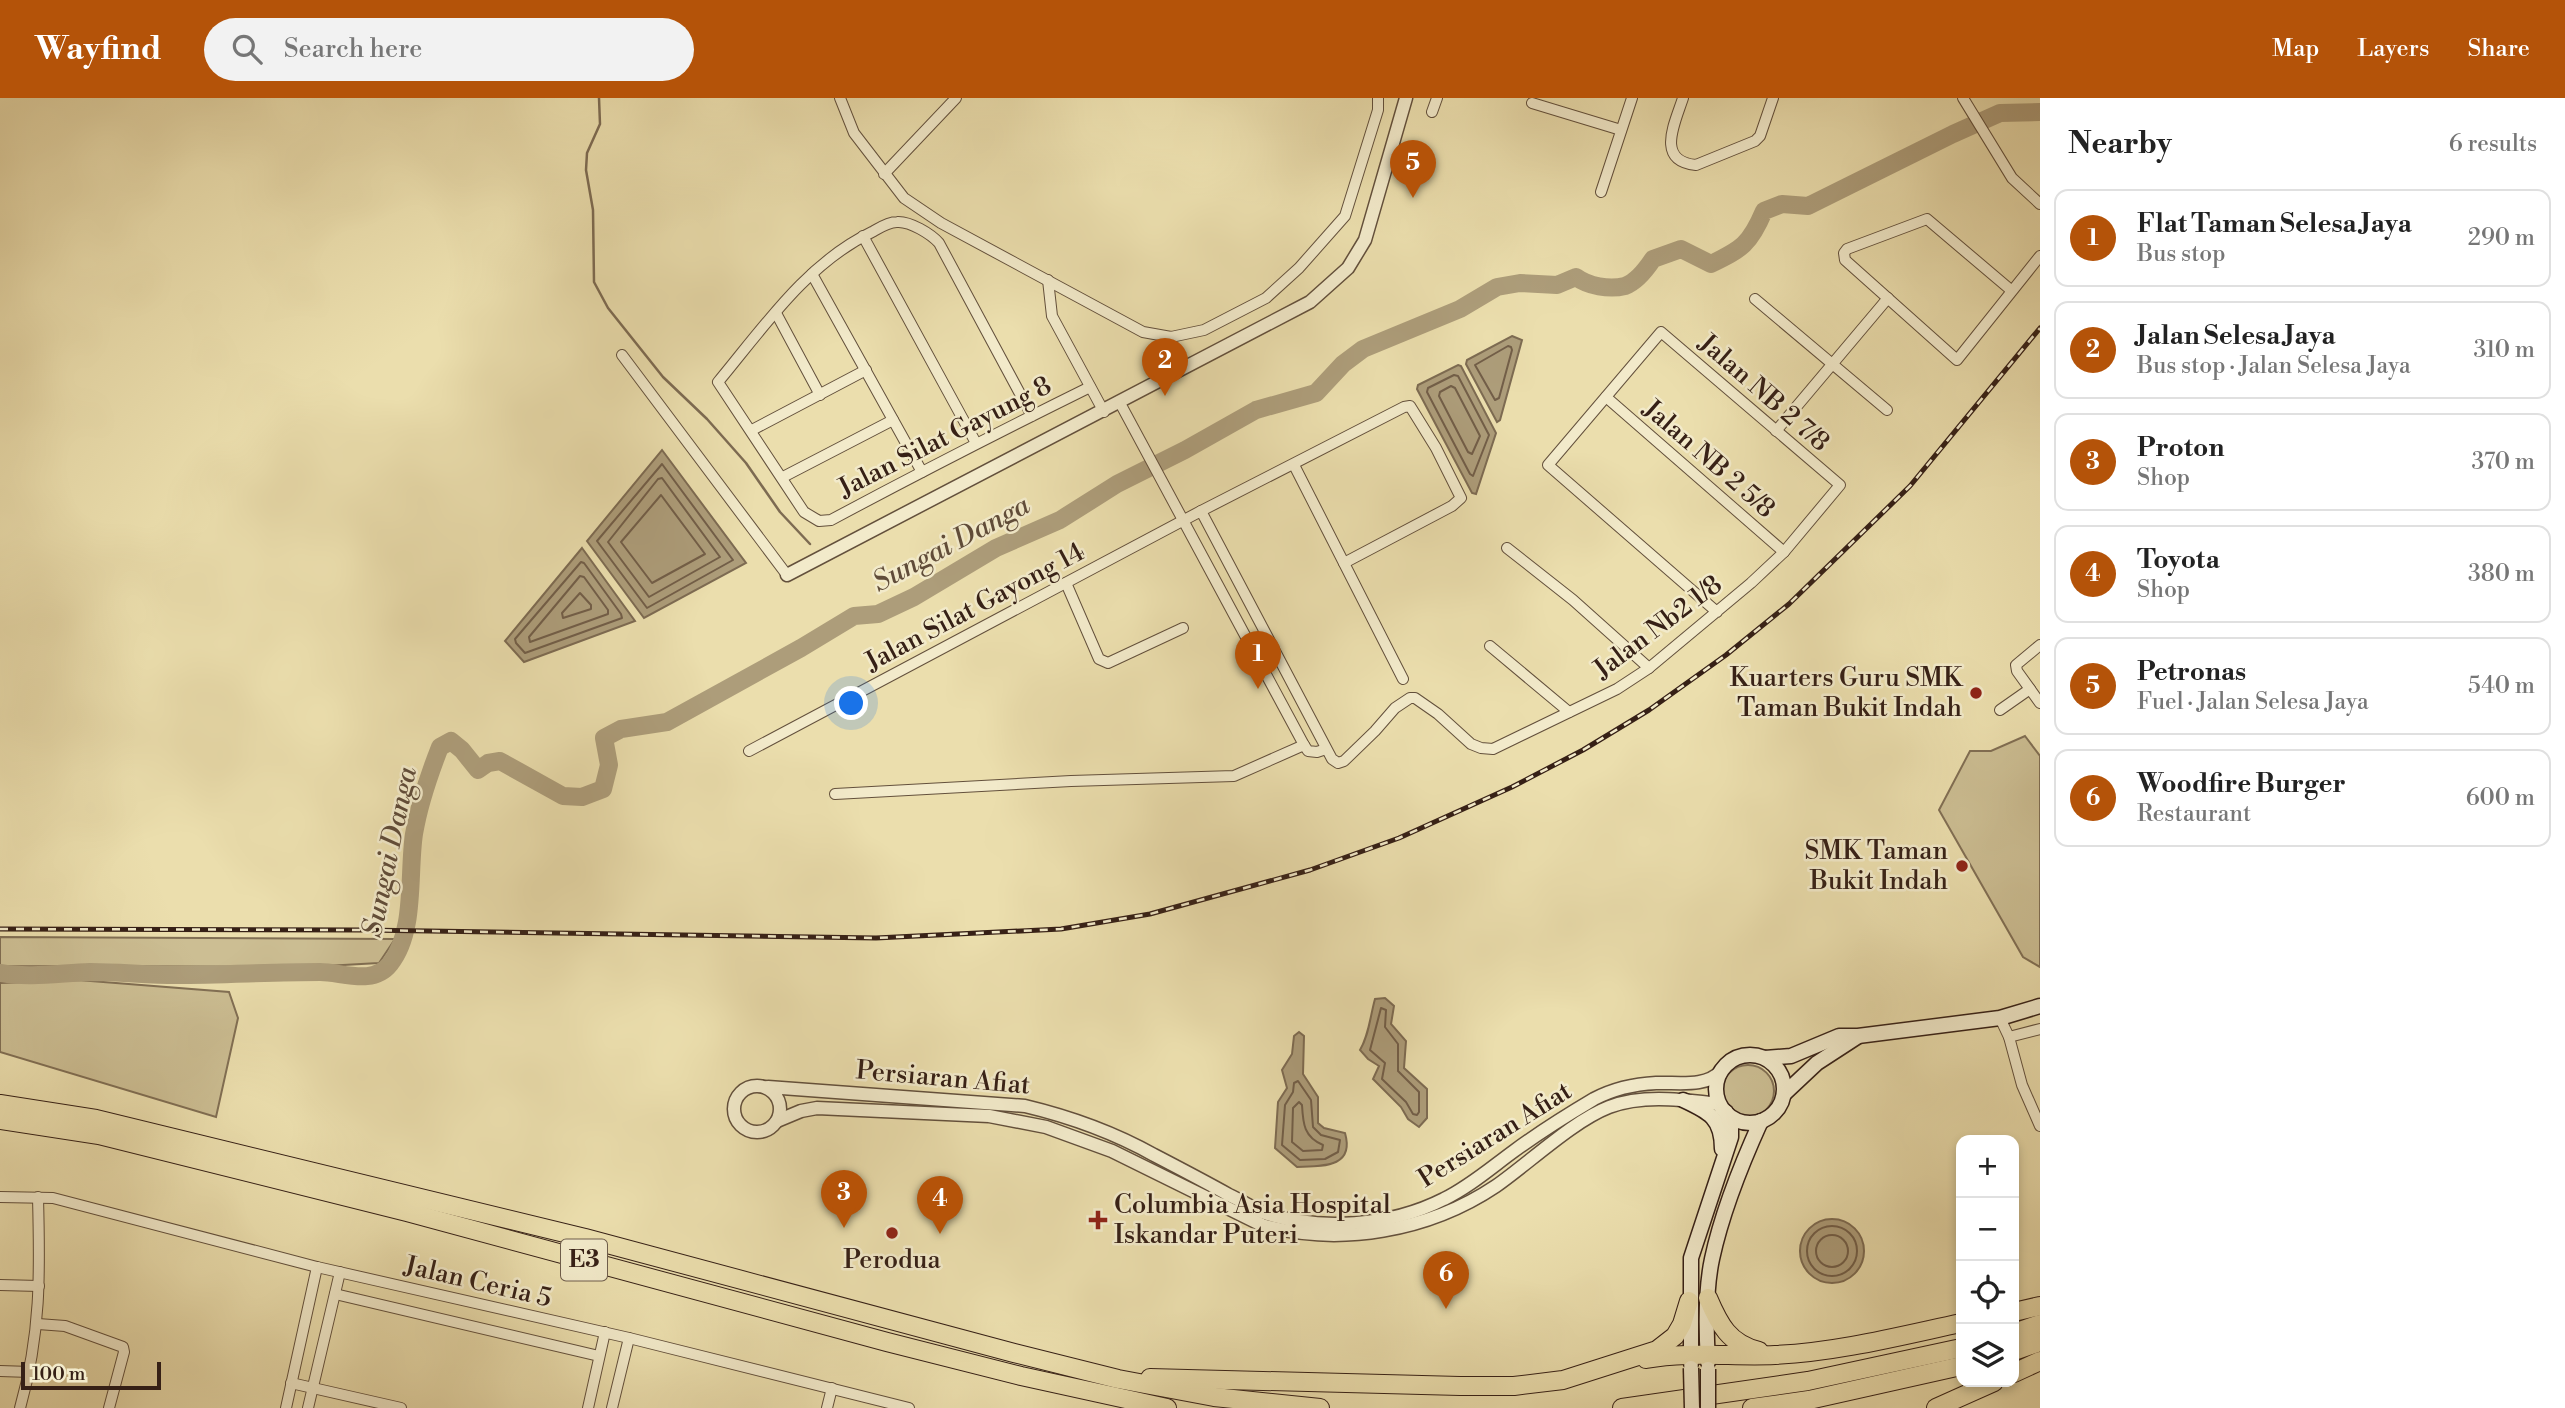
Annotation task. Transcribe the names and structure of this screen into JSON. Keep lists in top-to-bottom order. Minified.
{"streets":{"highway":["E3"],"street":["Jalan NB 2 7/8","Jalan Silat Gayung 8","Jalan NB 2 5/8","Jalan Silat Gayong 14","Jalan Nb2 1/8","Persiaran Afiat","Jalan Ceria 5"]},"crossings":[["Jalan NB 2 7/8","Jalan NB 2 5/8"],["Jalan NB 2 7/8","Jalan Nb2 1/8"],["Jalan NB 2 5/8","Jalan Nb2 1/8"]],"water":["Sungai Danga"],"places":{"other":["Kuarters Guru SMK Taman Bukit Indah","SMK Taman Bukit Indah","Perodua"],"health":["Columbia Asia Hospital Iskandar Puteri"]},"scale_bar":"100 m","page":{"header":"Wayfind","search":"Search here","nav":["Map","Layers","Share"],"heading":["Nearby","6 results"],"pins":["5","2","1","3","4","6"],"list":[{"mark":"1","name":"Flat Taman Selesa Jaya","note":"Bus stop","value":"290 m"},{"mark":"2","name":"Jalan Selesa Jaya","note":"Bus stop · Jalan Selesa Jaya","value":"310 m"},{"mark":"3","name":"Proton","note":"Shop","value":"370 m"},{"mark":"4","name":"Toyota","note":"Shop","value":"380 m"},{"mark":"5","name":"Petronas","note":"Fuel · Jalan Selesa Jaya","value":"540 m"},{"mark":"6","name":"Woodfire Burger","note":"Restaurant","value":"600 m"}],"map_buttons":["+","−"],"scale":"100 m"}}
